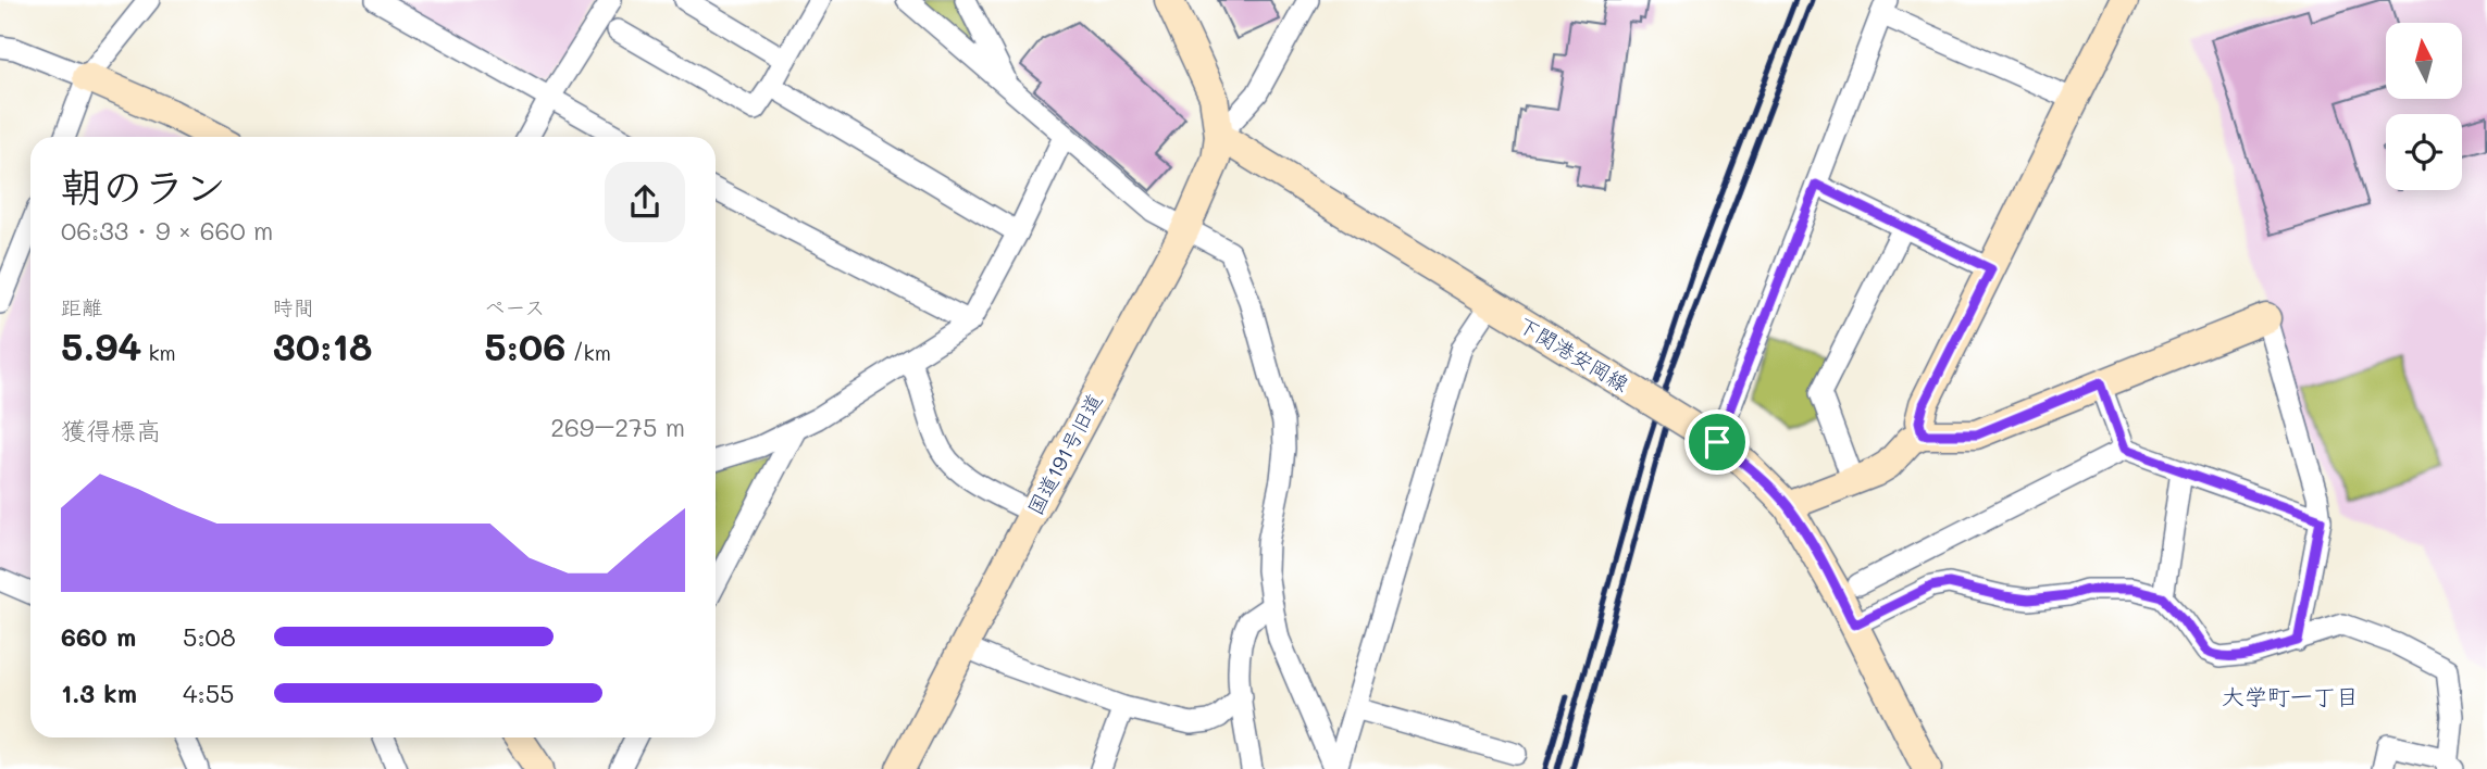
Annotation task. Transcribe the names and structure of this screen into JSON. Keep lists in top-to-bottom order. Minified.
{"streets":{"street":["下関港安岡線","国道191号旧道"]},"crossings":[["下関港安岡線","国道191号旧道"]],"districts":["大学町一丁目"],"north":"top","page":{"heading":["朝のラン","06:33 · 9 × 660 m"],"stats":[["距離","5.94 km"],["時間","30:18"],["ペース","5:06 /km"]],"chart":["獲得標高","269–275 m"],"list":[{"name":"660 m","note":"5:08"},{"name":"1.3 km","note":"4:55"}]}}
